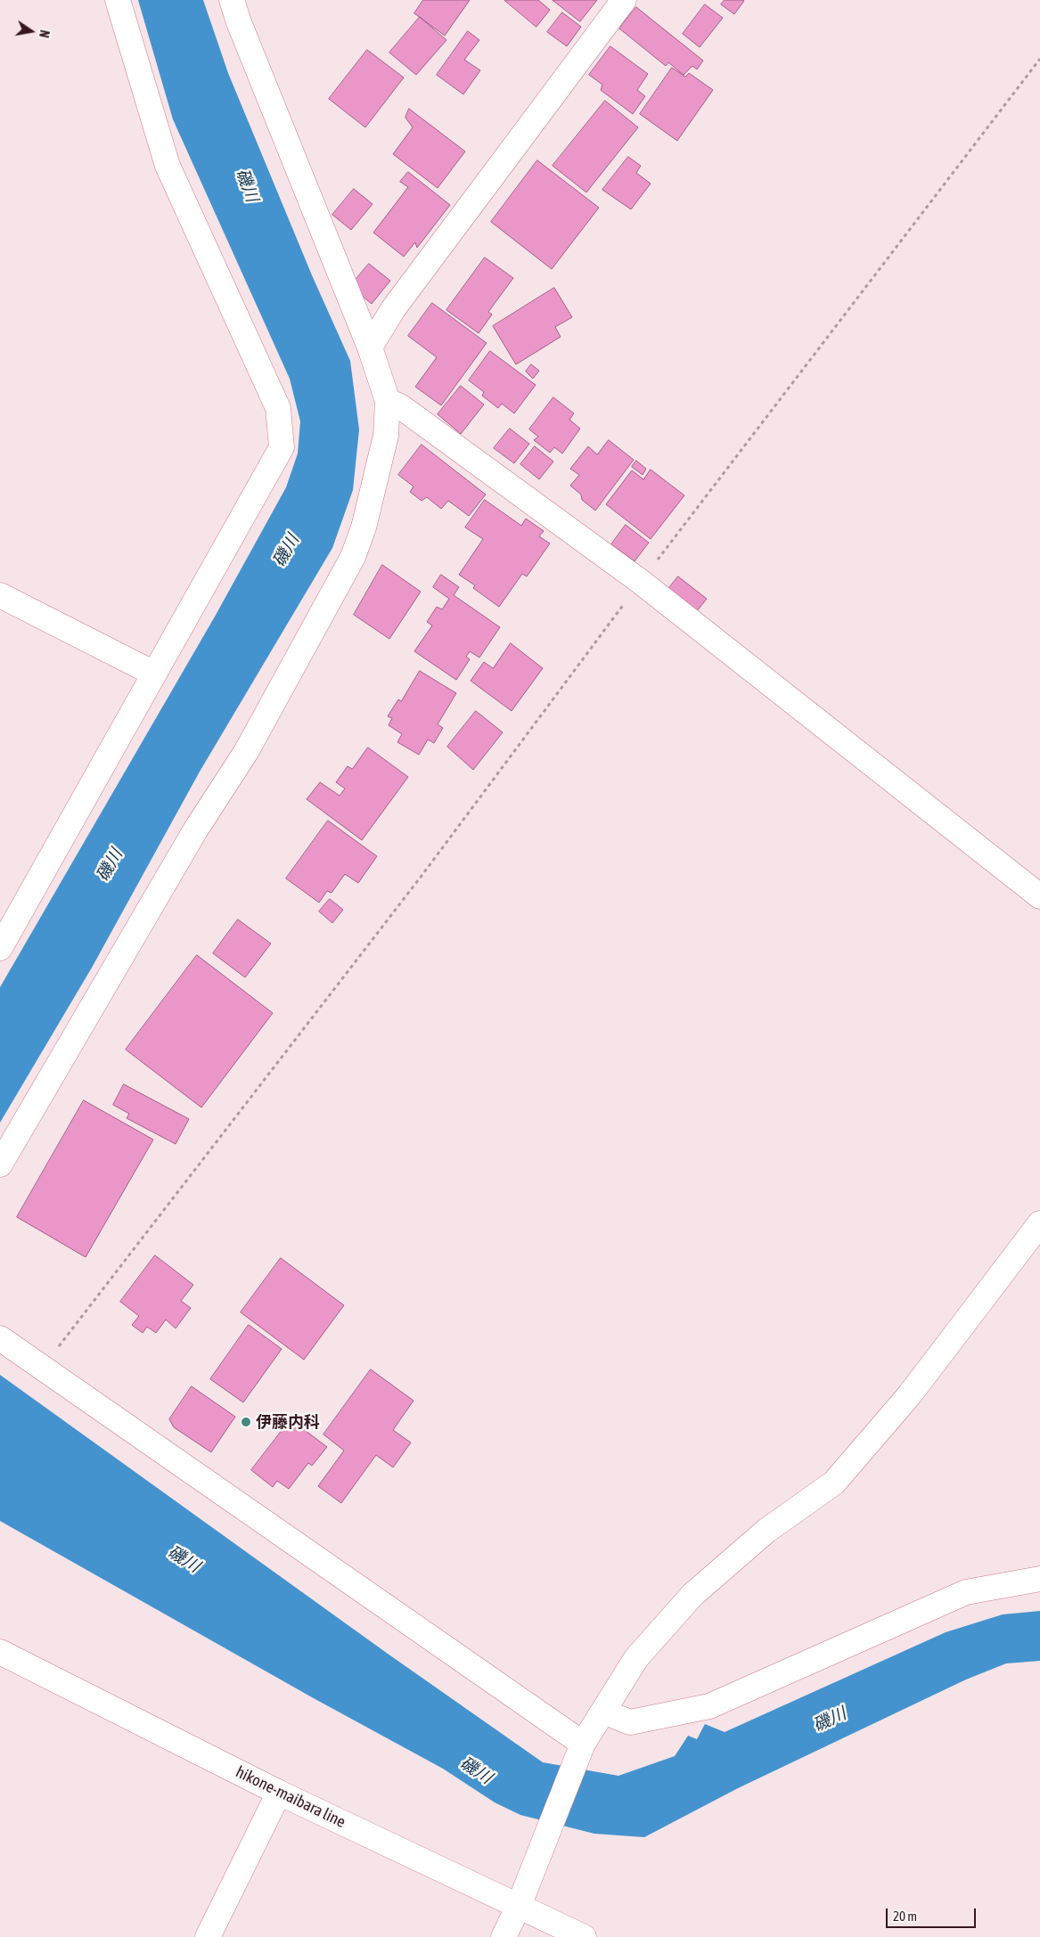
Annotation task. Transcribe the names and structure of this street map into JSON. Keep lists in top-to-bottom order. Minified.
{"streets":{"street":["hikone-maibara line"]},"water":["磯川"],"places":["伊藤内科"],"scale_bar":"20 m","north":"right"}
